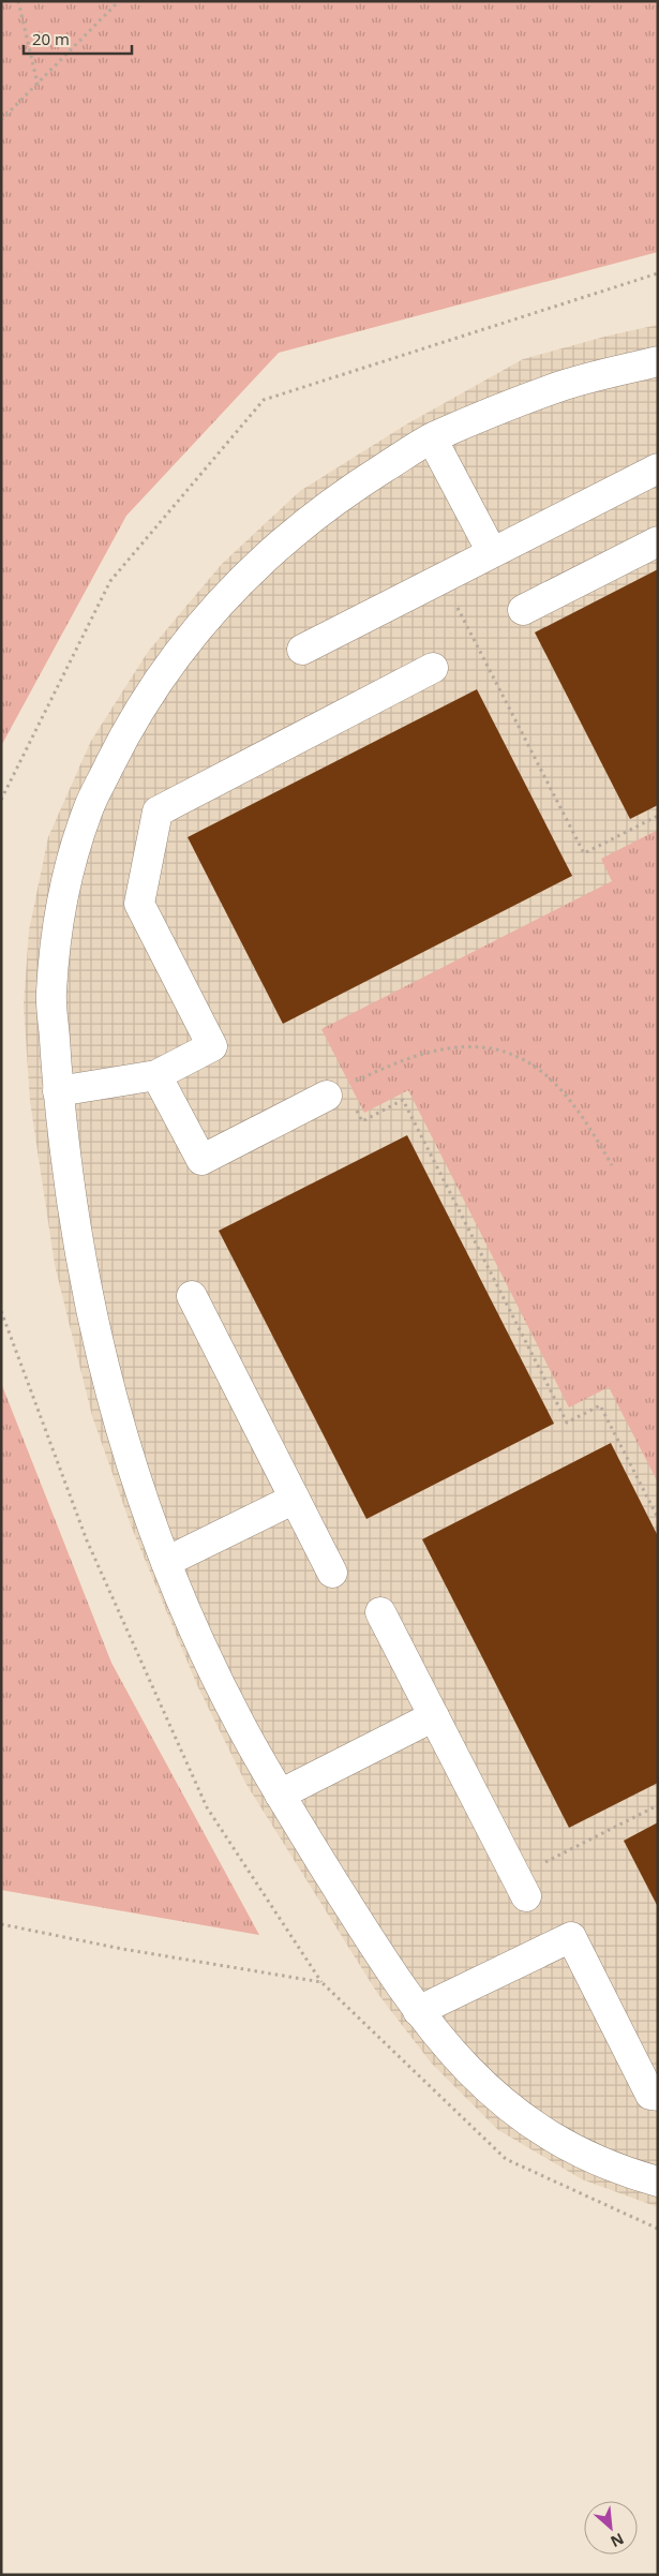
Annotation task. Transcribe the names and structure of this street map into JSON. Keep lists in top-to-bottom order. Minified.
{"scale_bar":"20 m","north":"bottom right"}
